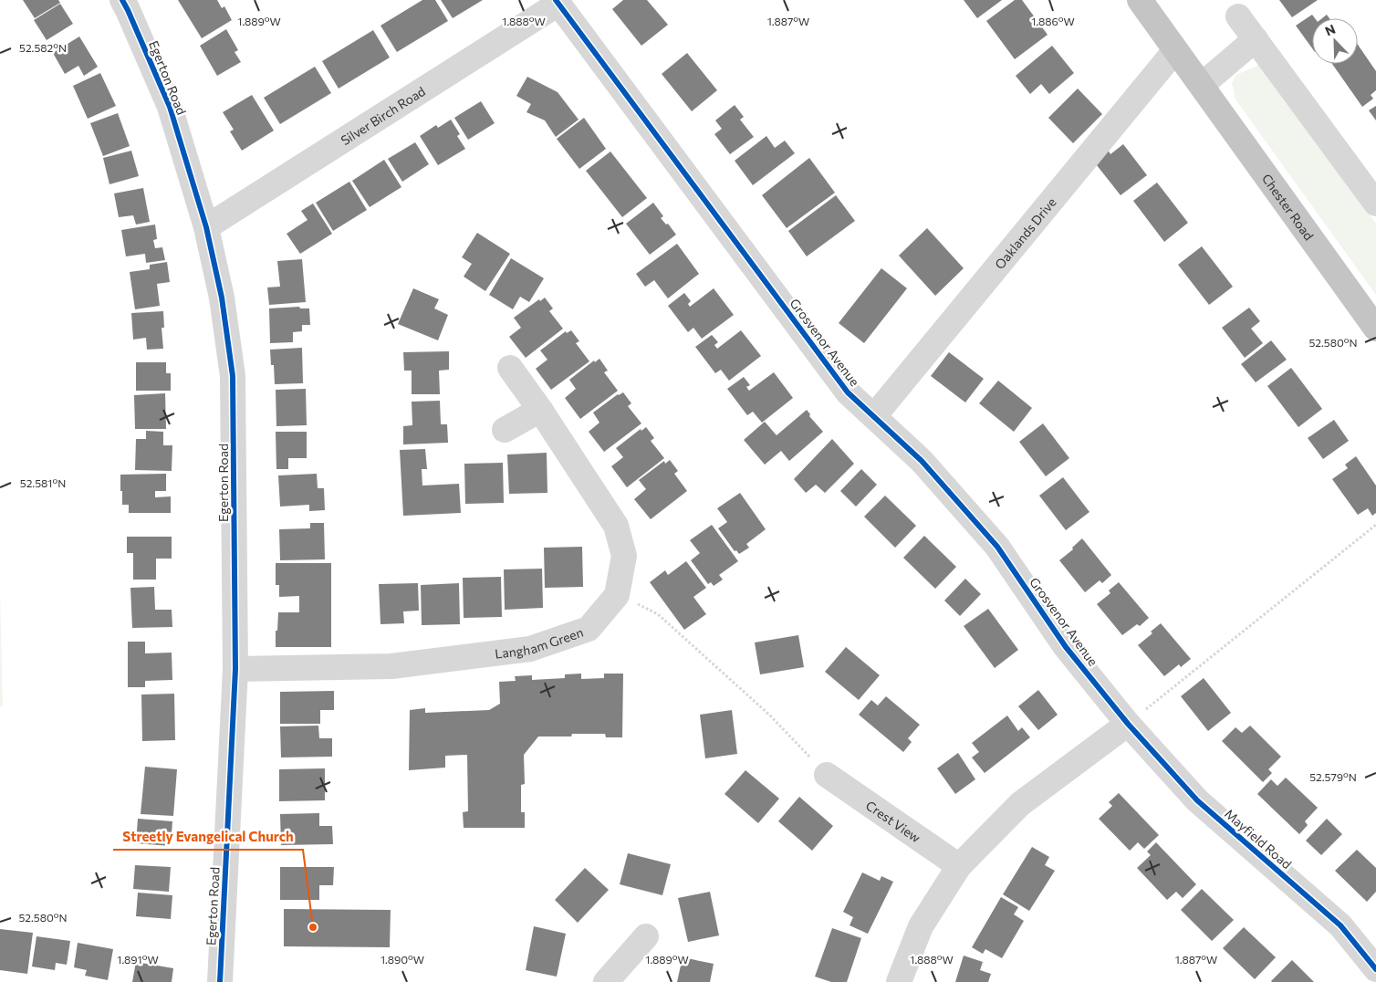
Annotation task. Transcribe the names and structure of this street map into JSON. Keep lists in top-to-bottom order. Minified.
{"streets":{"highway":["Chester Road"],"street":["Egerton Road","Silver Birch Road","Oaklands Drive","Grosvenor Avenue","Langham Green","Crest View","Mayfield Road"]},"crossings":[["Egerton Road","Silver Birch Road"],["Egerton Road","Langham Green"],["Silver Birch Road","Grosvenor Avenue"],["Chester Road","Oaklands Drive"],["Oaklands Drive","Grosvenor Avenue"],["Grosvenor Avenue","Mayfield Road"]],"places":["Streetly Evangelical Church"],"north":"top left","coordinates":["1.889°W","1.888°W","1.887°W","1.886°W","52.582°N","52.580°N","52.581°N","52.579°N","1.891°W","1.890°W"]}
